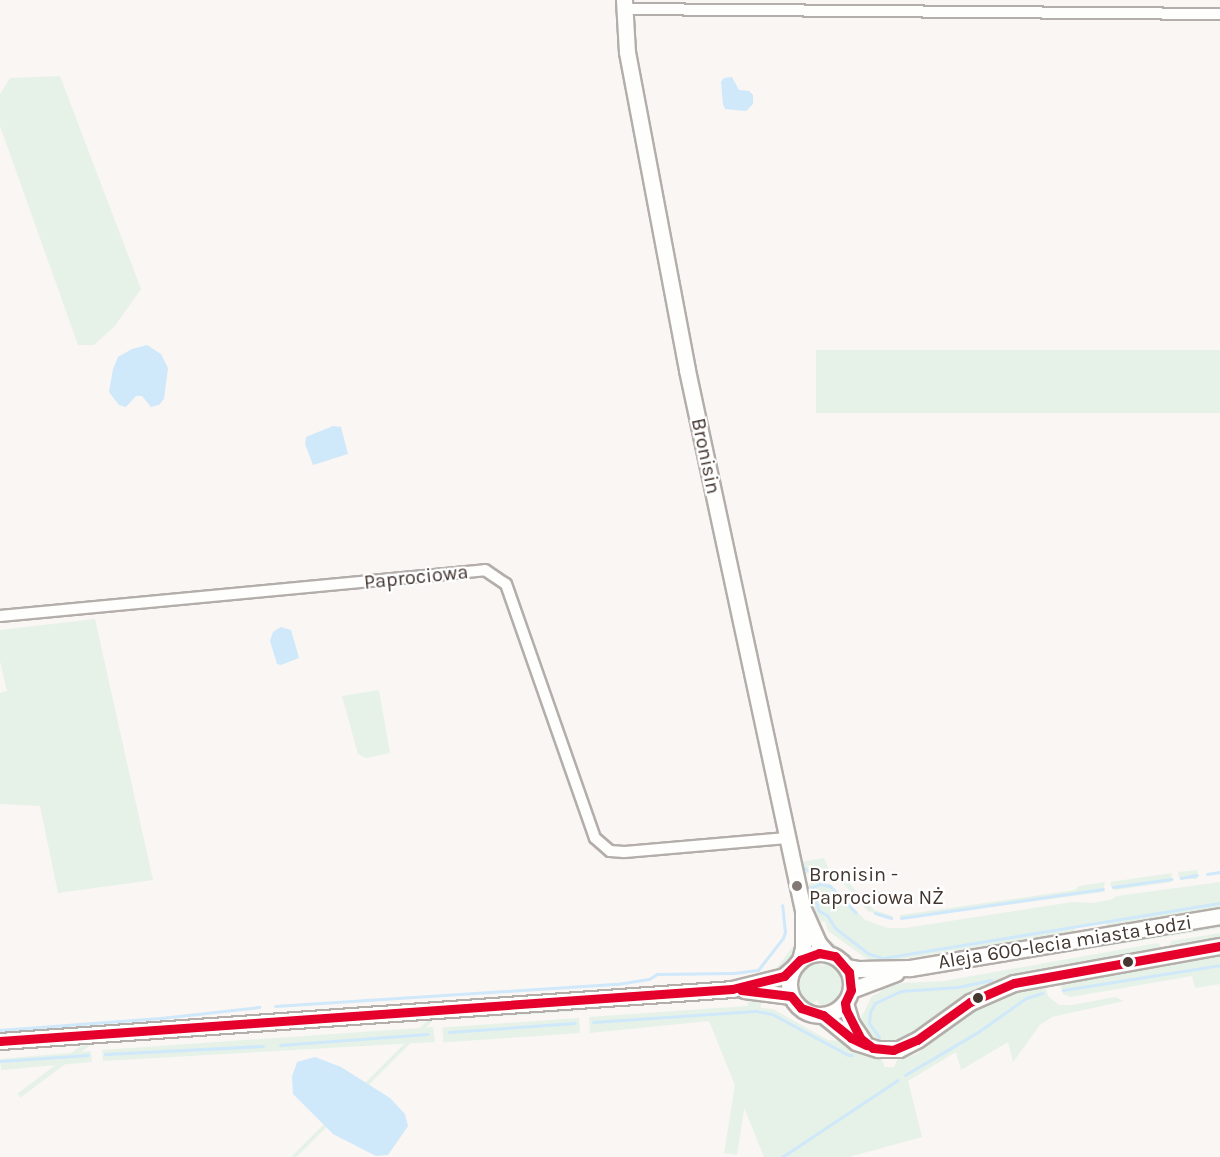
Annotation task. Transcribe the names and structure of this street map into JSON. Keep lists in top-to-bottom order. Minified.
{"streets":{"street":["Bronisin","Paprociowa","Aleja 600-lecia miasta Łodzi"]},"crossings":[["Bronisin","Paprociowa"],["Bronisin","Aleja 600-lecia miasta Łodzi"]],"places":["Bronisin - Paprociowa NŻ"]}
